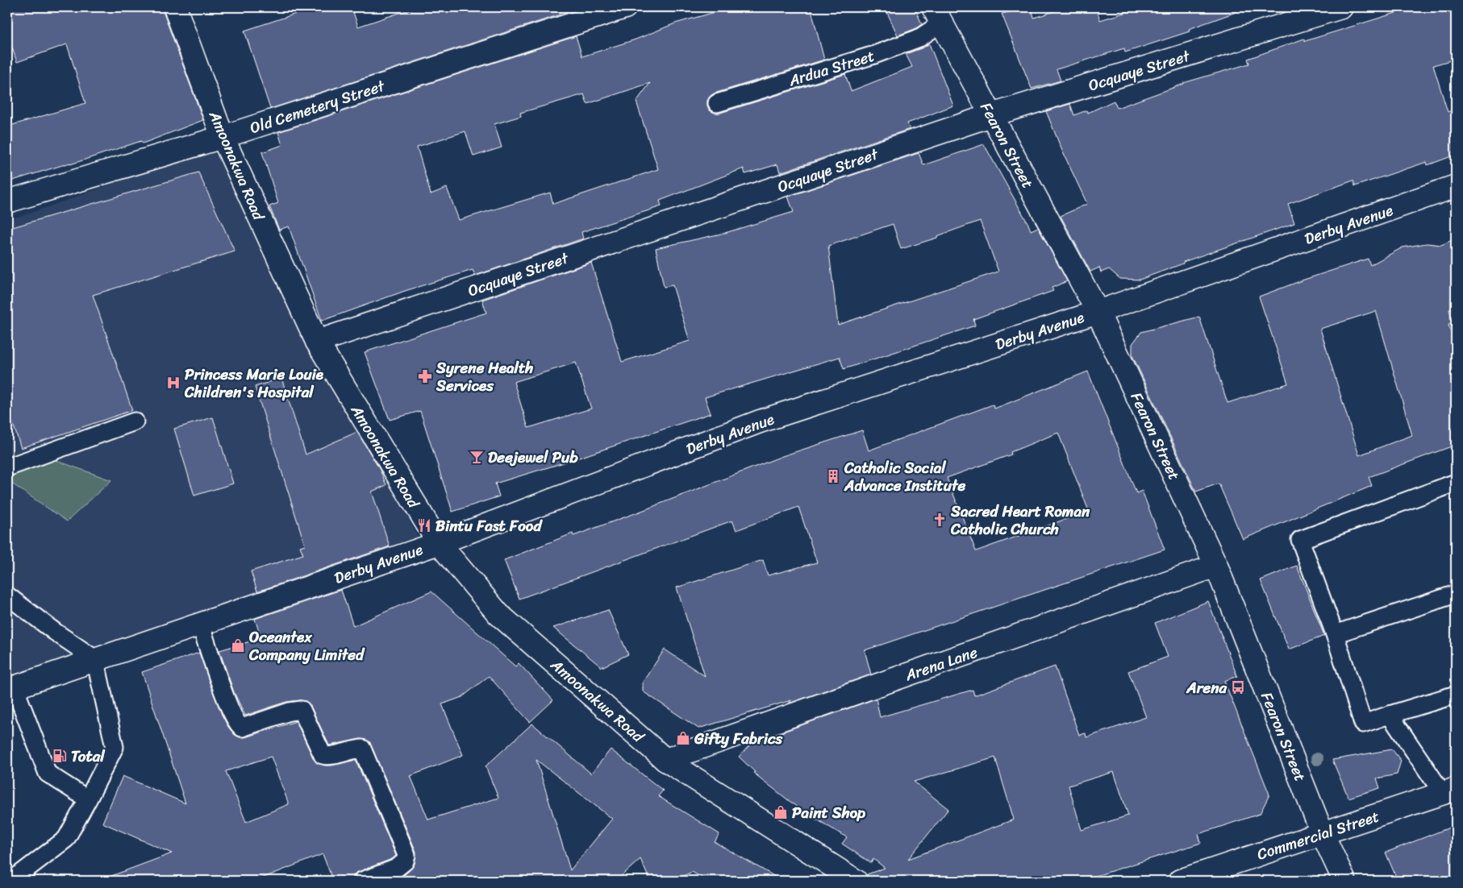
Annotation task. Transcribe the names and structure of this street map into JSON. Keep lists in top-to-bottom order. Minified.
{"streets":{"street":["Ocquaye Street","Old Cemetery Street","Fearon Street","Amoonakwa Road","Derby Avenue","Arena Lane","Commercial Street"],"lane":["Ardua Street"]},"crossings":[["Ardua Street","Fearon Street"],["Ocquaye Street","Fearon Street"],["Ocquaye Street","Amoonakwa Road"],["Old Cemetery Street","Amoonakwa Road"],["Fearon Street","Derby Avenue"],["Fearon Street","Arena Lane"],["Fearon Street","Commercial Street"],["Amoonakwa Road","Derby Avenue"],["Amoonakwa Road","Arena Lane"]],"places":{"pharmacy":["Syrene Health Services"],"hospital":["Princess Marie Louie Children's Hospital"],"bar":["Deejewel Pub"],"building":["Catholic Social Advance Institute"],"church":["Sacred Heart Roman Catholic Church"],"restaurant":["Bintu Fast Food"],"shop":["Oceantex Company Limited","Gifty Fabrics","Paint Shop"],"bus stop":["Arena"],"fuel station":["Total"]}}
